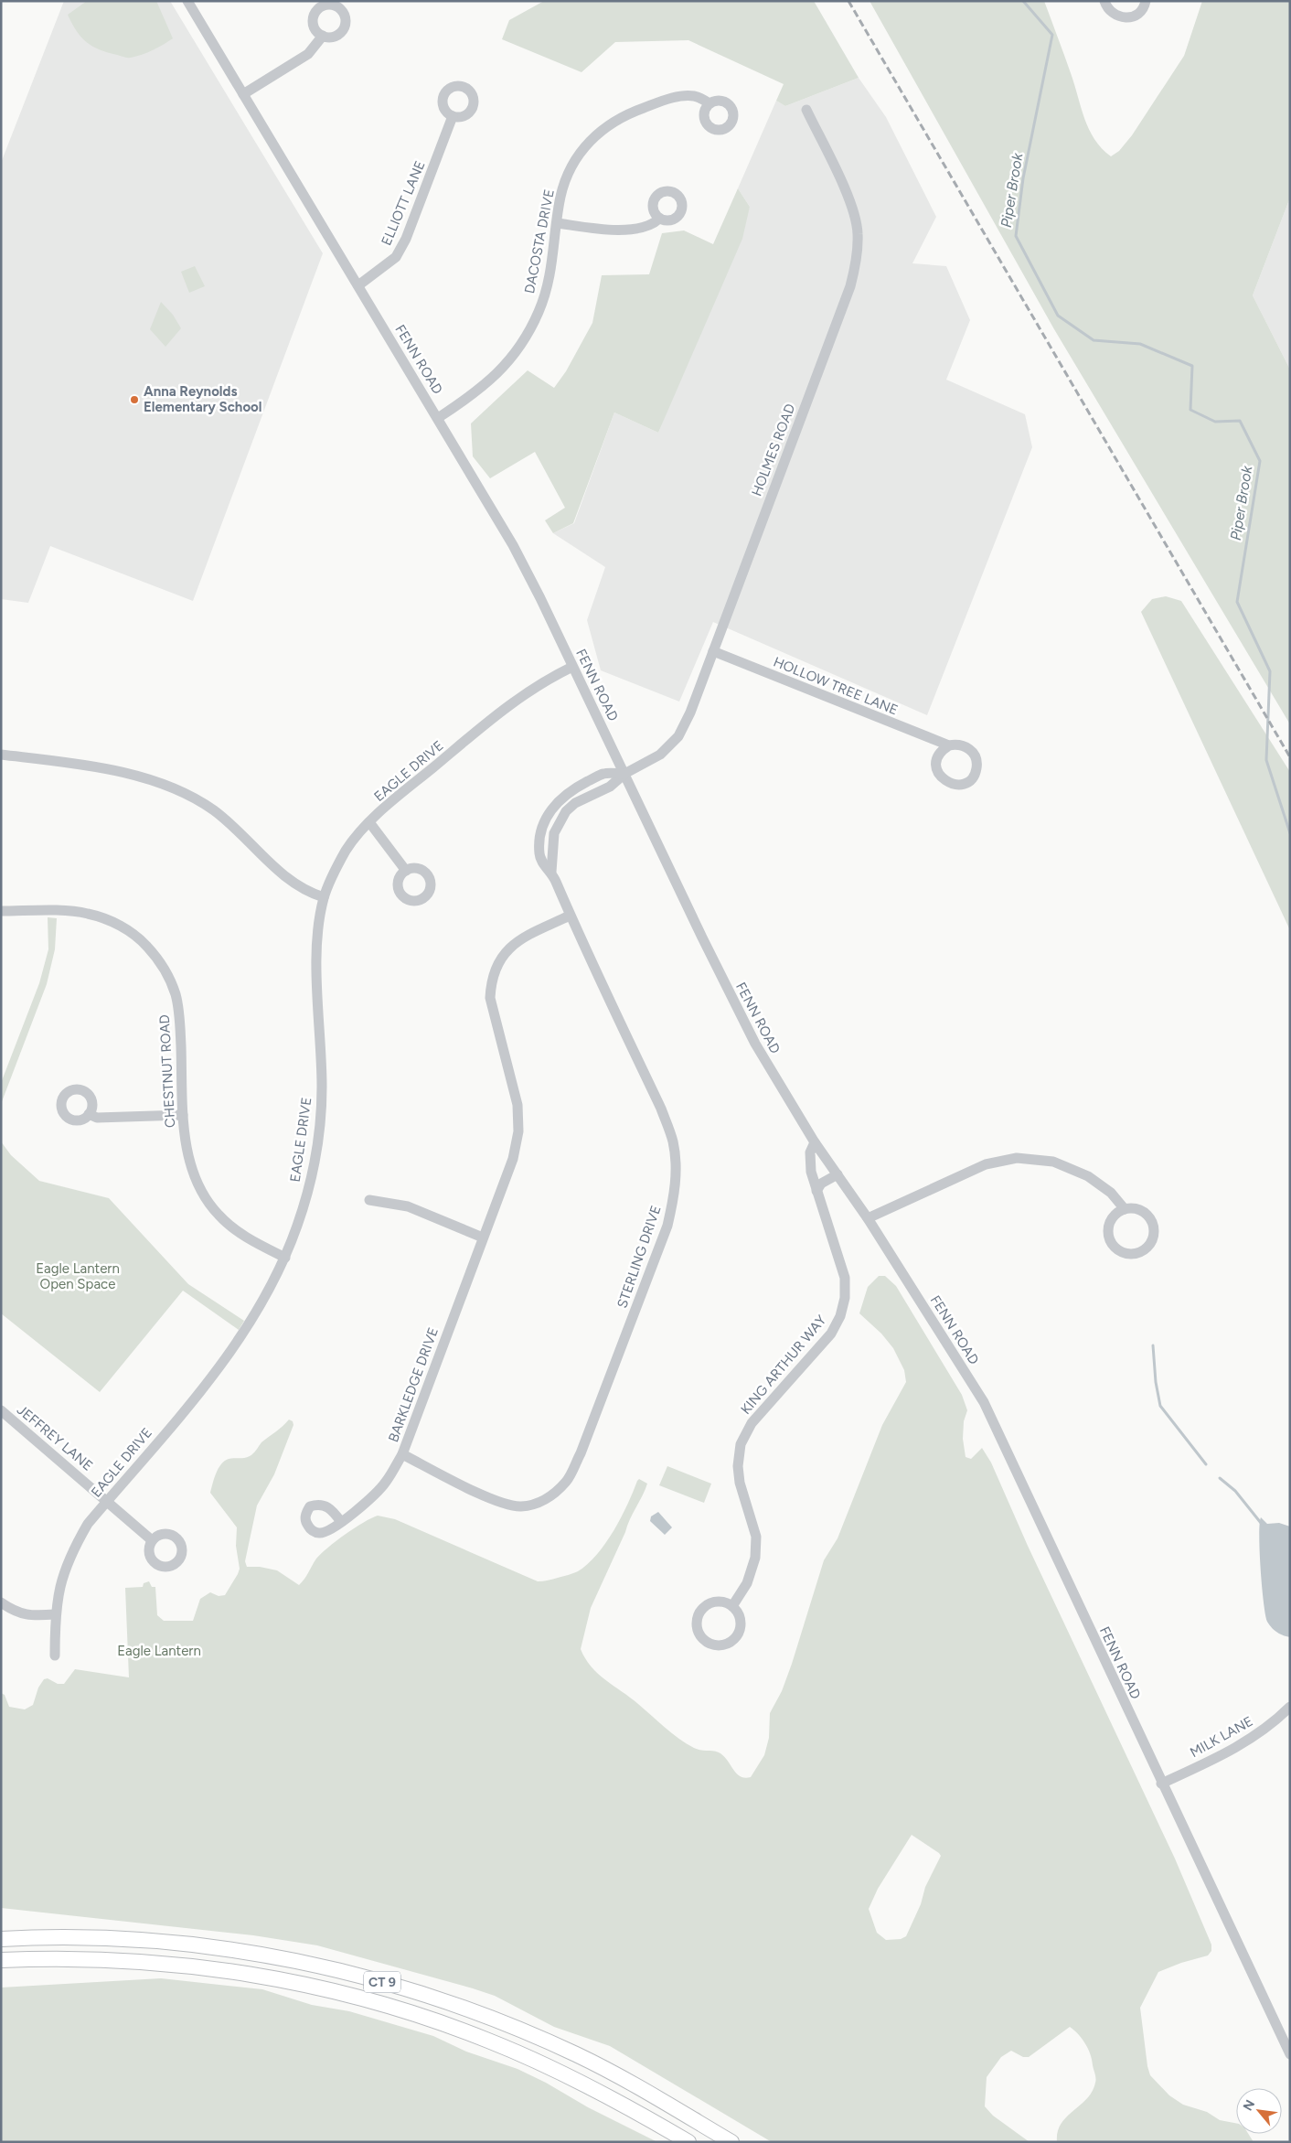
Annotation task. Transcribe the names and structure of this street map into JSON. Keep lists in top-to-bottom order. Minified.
{"streets":{"highway":["CT 9"],"street":["ELLIOTT LANE","DACOSTA DRIVE","FENN ROAD","HOLMES ROAD","HOLLOW TREE LANE","EAGLE DRIVE","CHESTNUT ROAD","STERLING DRIVE","KING ARTHUR WAY","BARKLEDGE DRIVE","JEFFREY LANE","MILK LANE"]},"crossings":[["ELLIOTT LANE","FENN ROAD"],["DACOSTA DRIVE","FENN ROAD"],["FENN ROAD","HOLMES ROAD"],["FENN ROAD","EAGLE DRIVE"],["FENN ROAD","STERLING DRIVE"],["FENN ROAD","KING ARTHUR WAY"],["FENN ROAD","MILK LANE"],["HOLMES ROAD","HOLLOW TREE LANE"],["HOLMES ROAD","STERLING DRIVE"],["EAGLE DRIVE","CHESTNUT ROAD"],["EAGLE DRIVE","JEFFREY LANE"],["STERLING DRIVE","BARKLEDGE DRIVE"]],"water":["Piper Brook"],"parks":["Eagle Lantern Open Space","Eagle Lantern"],"places":["Anna Reynolds Elementary School"],"north":"top left"}
